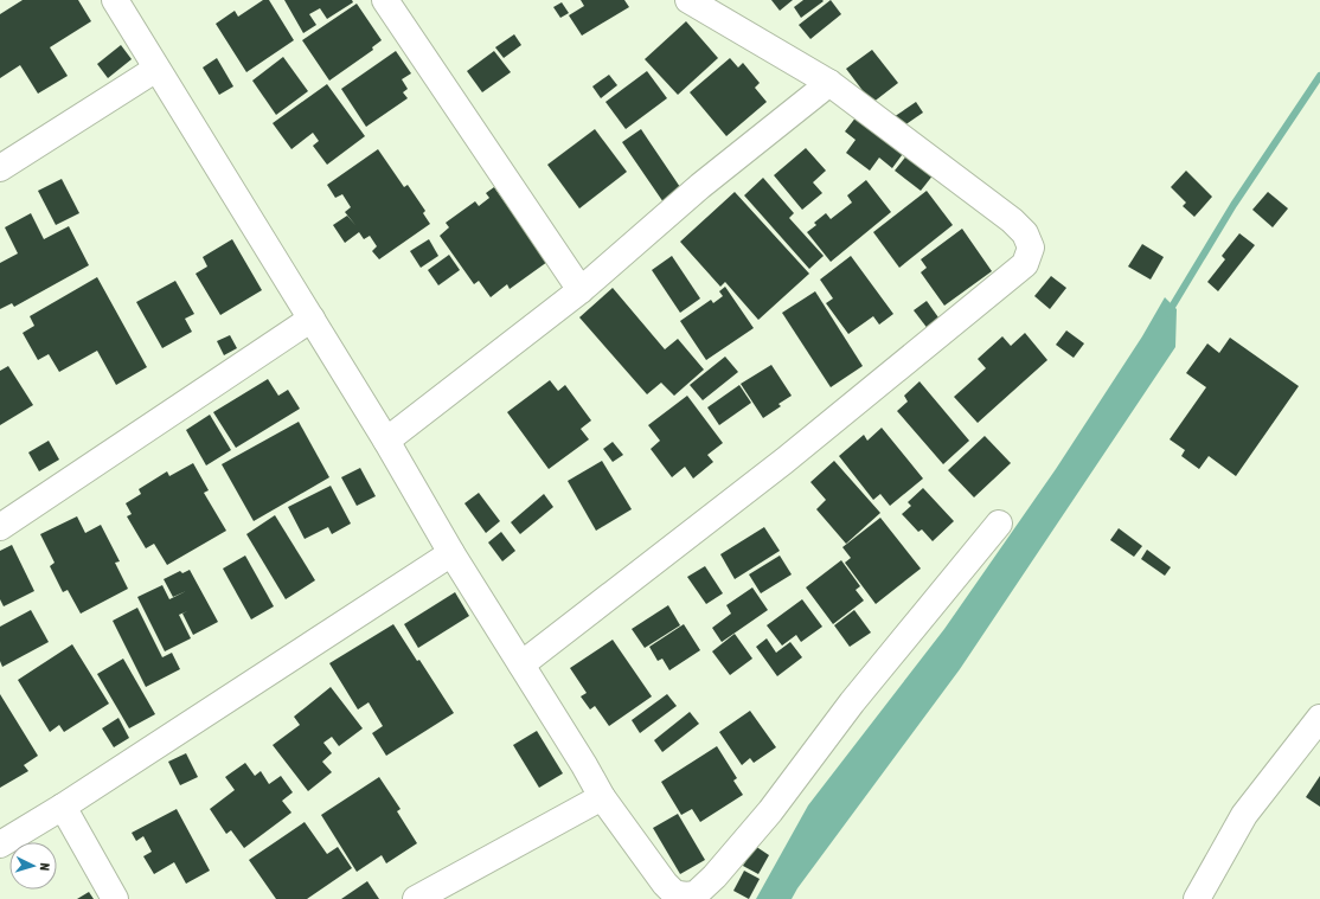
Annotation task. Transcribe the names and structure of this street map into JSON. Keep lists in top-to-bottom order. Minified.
{"north":"right"}
